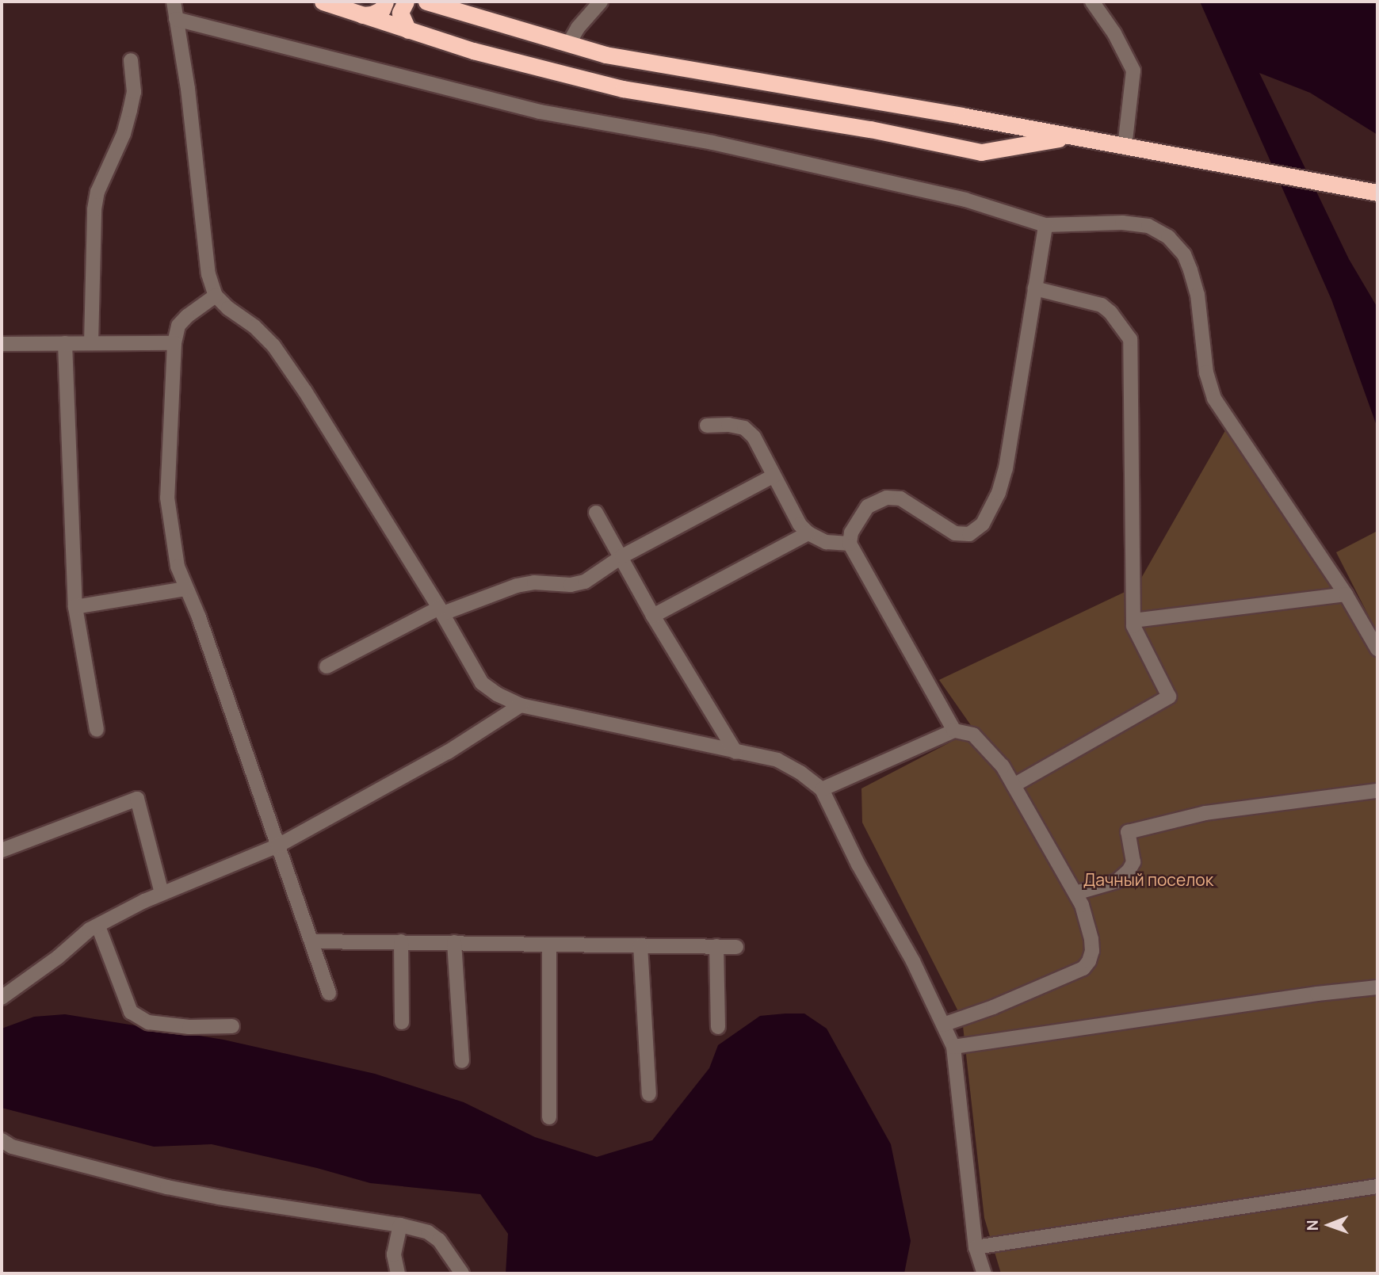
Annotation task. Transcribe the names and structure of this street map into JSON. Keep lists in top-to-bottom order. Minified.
{"parks":["Дачный поселок"],"north":"left"}
